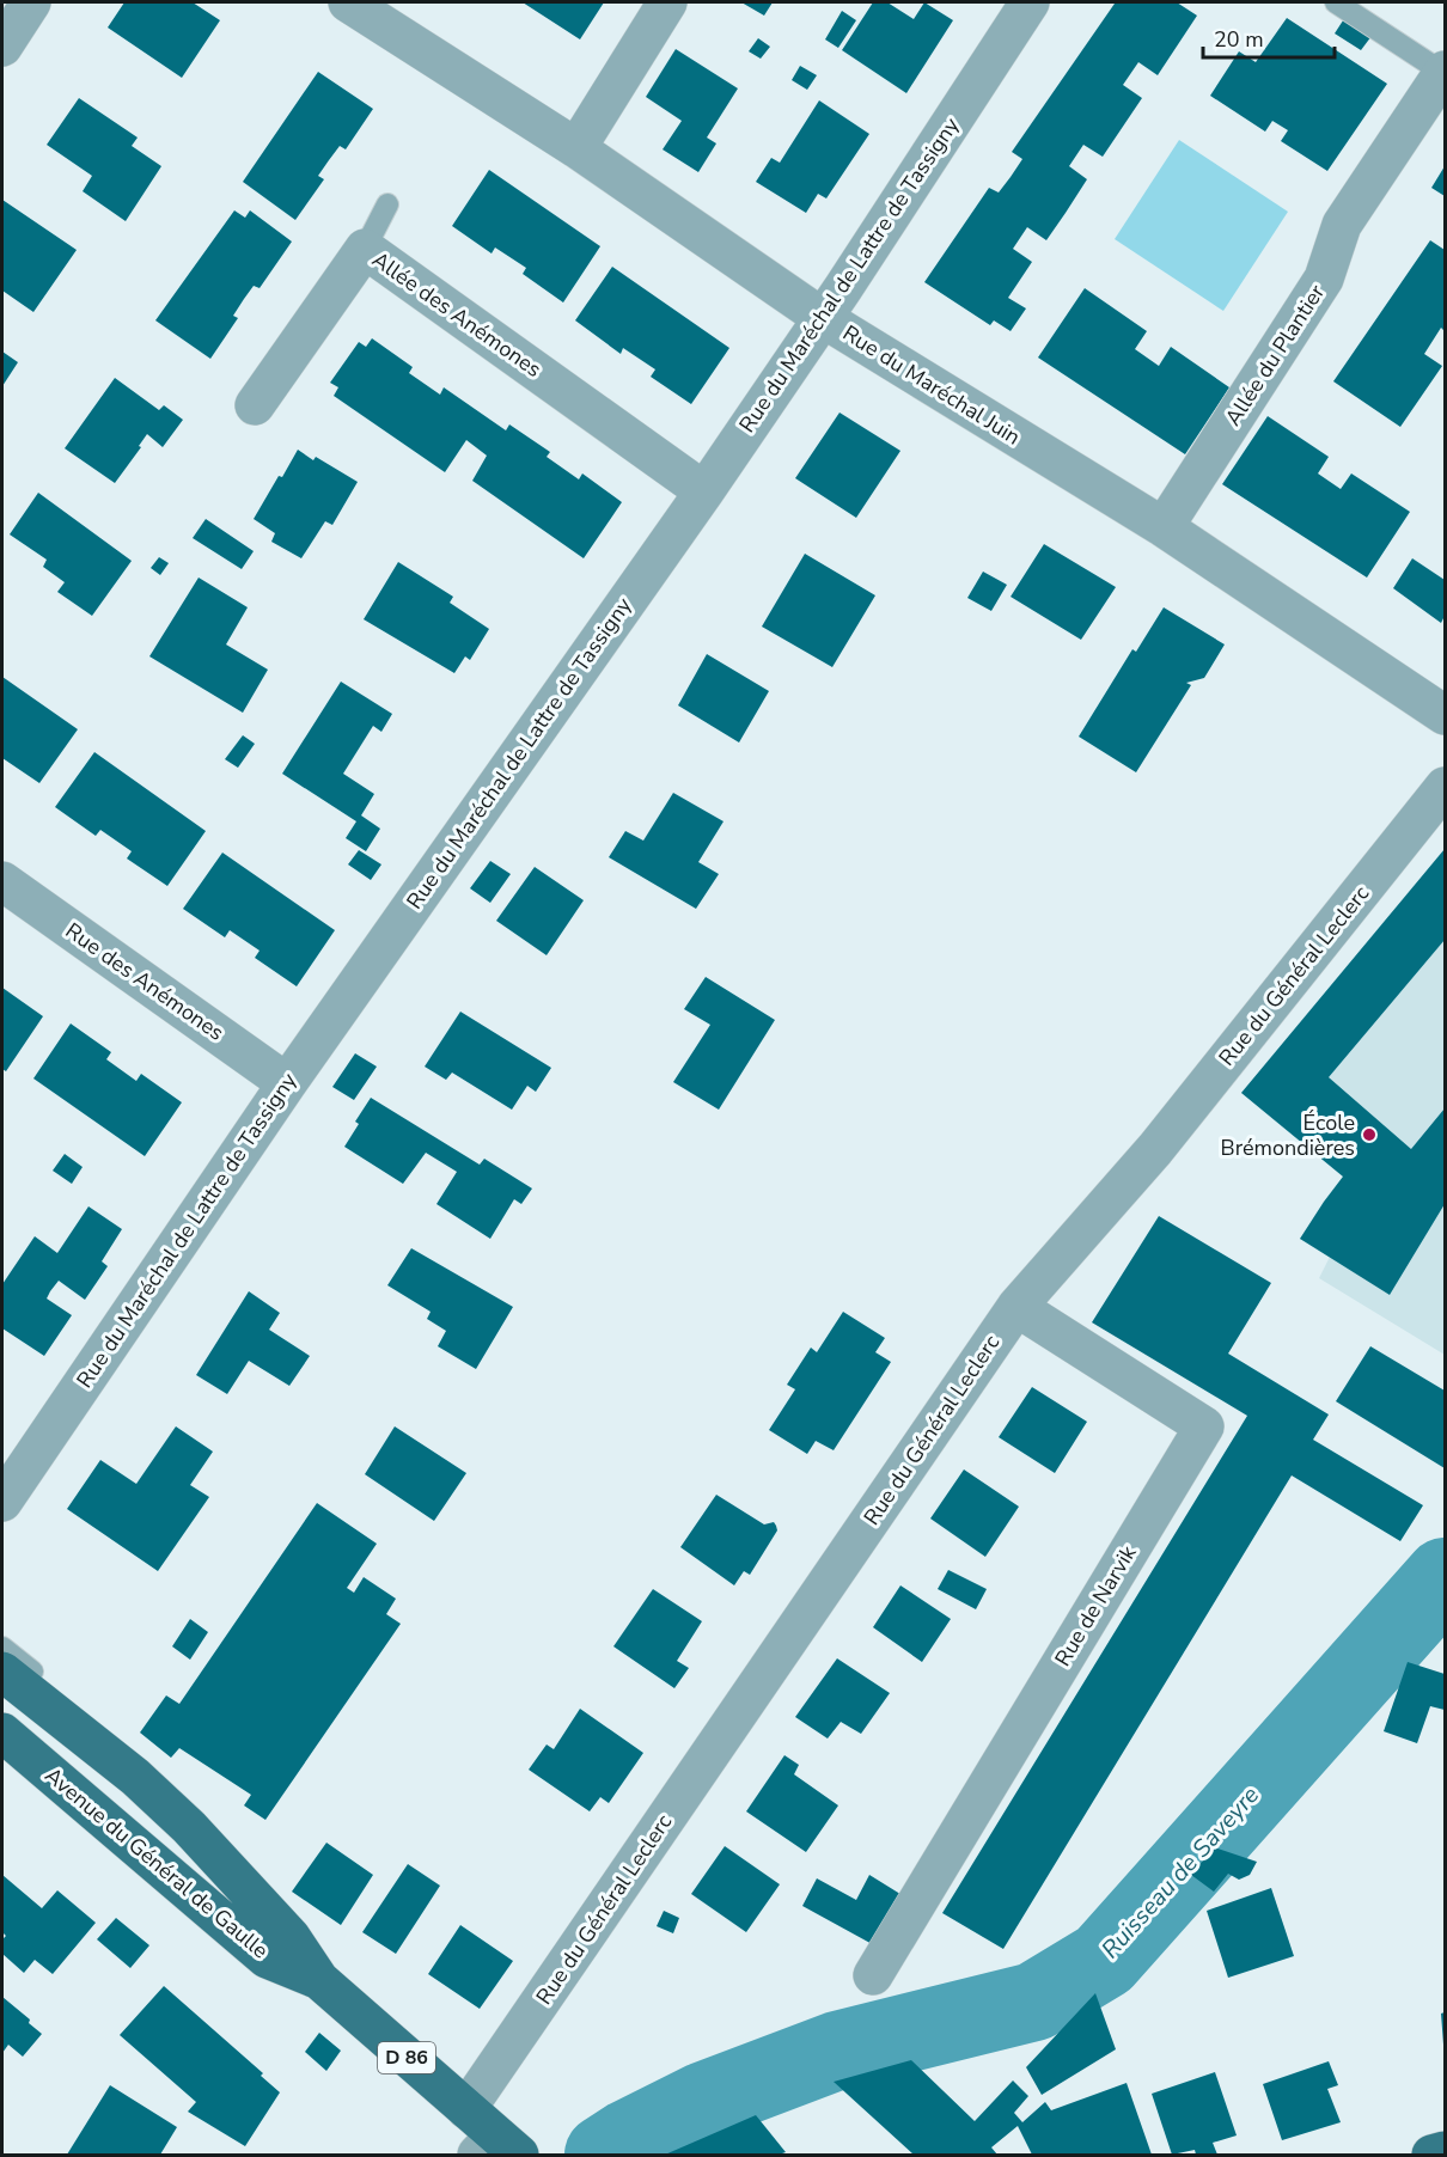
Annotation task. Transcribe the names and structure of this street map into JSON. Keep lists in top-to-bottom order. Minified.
{"streets":{"main road":["Avenue du Général de Gaulle","D 86"],"street":["Rue du Maréchal de Lattre de Tassigny","Allée des Anémones","Allée du Plantier","Rue du Maréchal Juin","Rue du Général Leclerc","Rue des Anémones","Rue de Narvik"]},"crossings":[["Rue du Maréchal de Lattre de Tassigny","Allée des Anémones"],["Rue du Maréchal de Lattre de Tassigny","Rue du Maréchal Juin"],["Rue du Maréchal de Lattre de Tassigny","Rue des Anémones"],["Allée du Plantier","Rue du Maréchal Juin"],["Rue du Général Leclerc","Rue de Narvik"],["Rue du Général Leclerc","Avenue du Général de Gaulle"]],"water":["Ruisseau de Saveyre"],"places":["École Brémondières"],"scale_bar":"20 m"}
